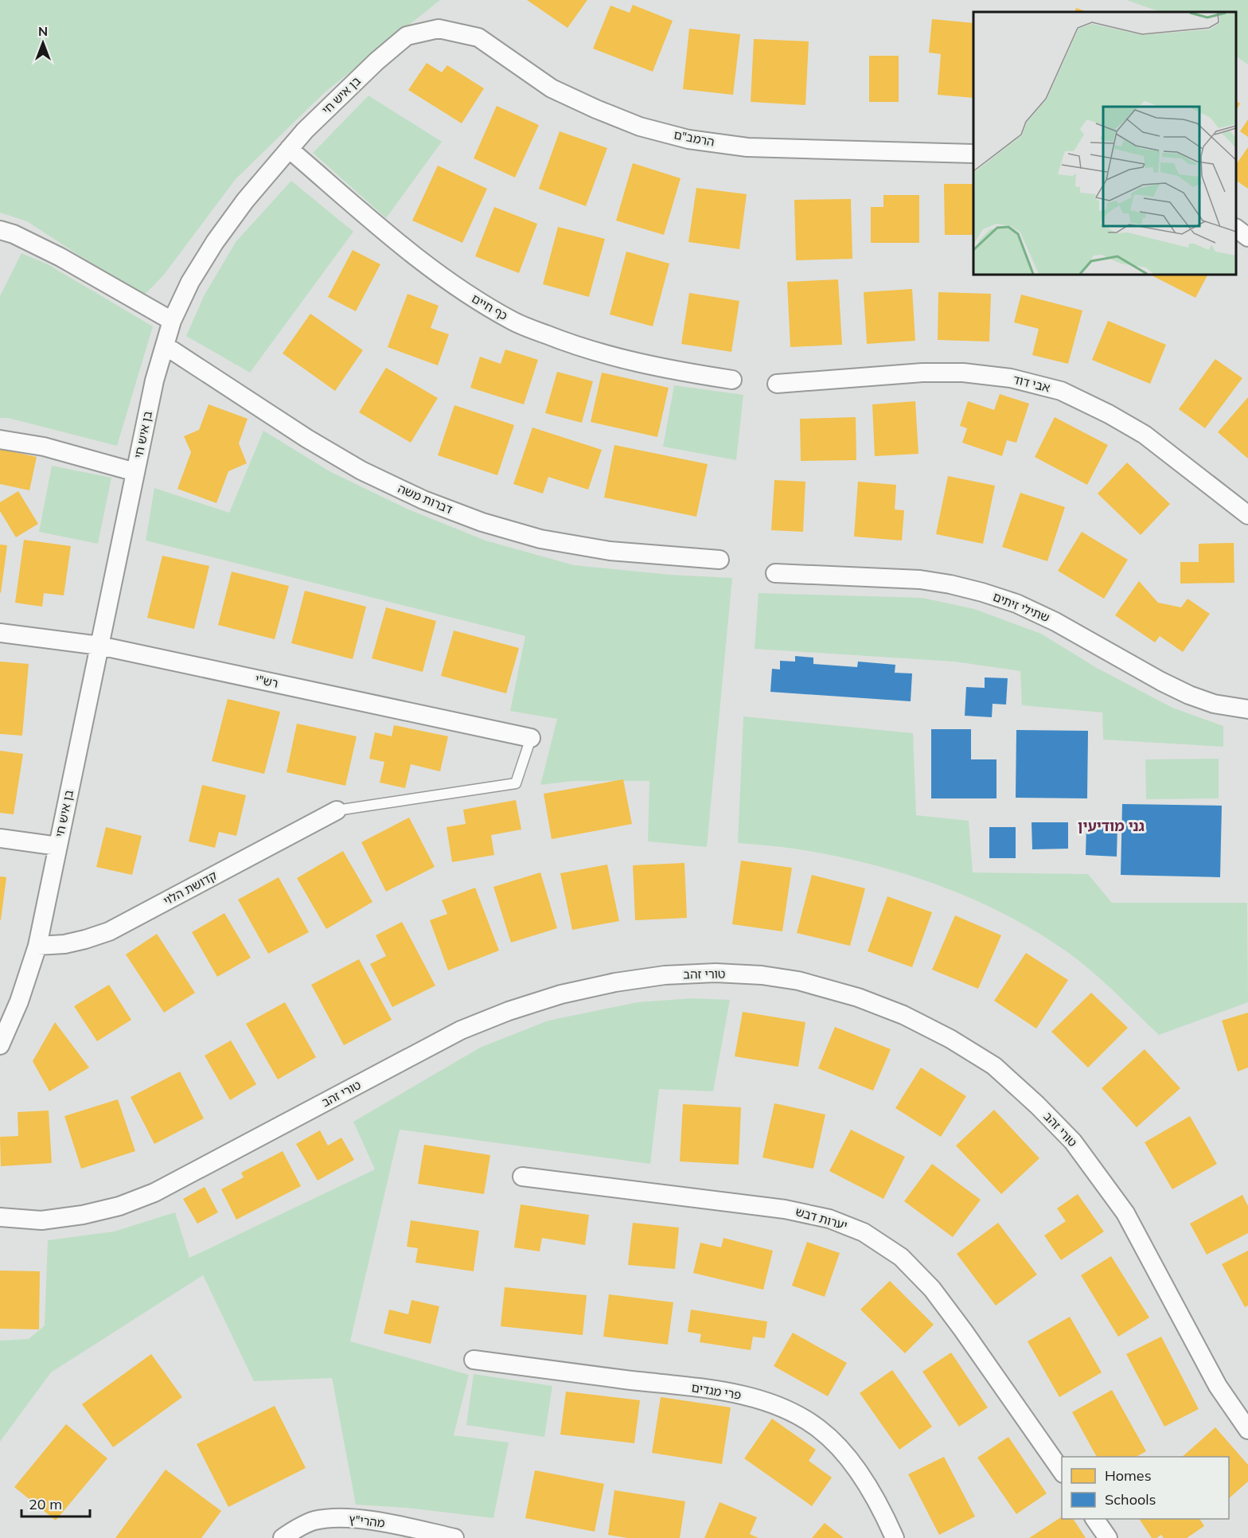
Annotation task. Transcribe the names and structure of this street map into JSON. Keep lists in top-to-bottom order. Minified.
{"streets":{"street":["בן איש חי","הרמב\"ם","כף חיים","אבי דוד","דברות משה","שתילי זיתים","רש\"י","קדושת הלוי","טורי זהב","יערות דבש","פרי מגדים","מהרי\"ץ"]},"crossings":[["בן איש חי","הרמב\"ם"],["בן איש חי","כף חיים"],["בן איש חי","דברות משה"],["בן איש חי","רש\"י"],["בן איש חי","קדושת הלוי"]],"districts":["גני מודיעין"],"legend":["Homes","Schools"],"scale_bar":"20 m","north":"top"}
